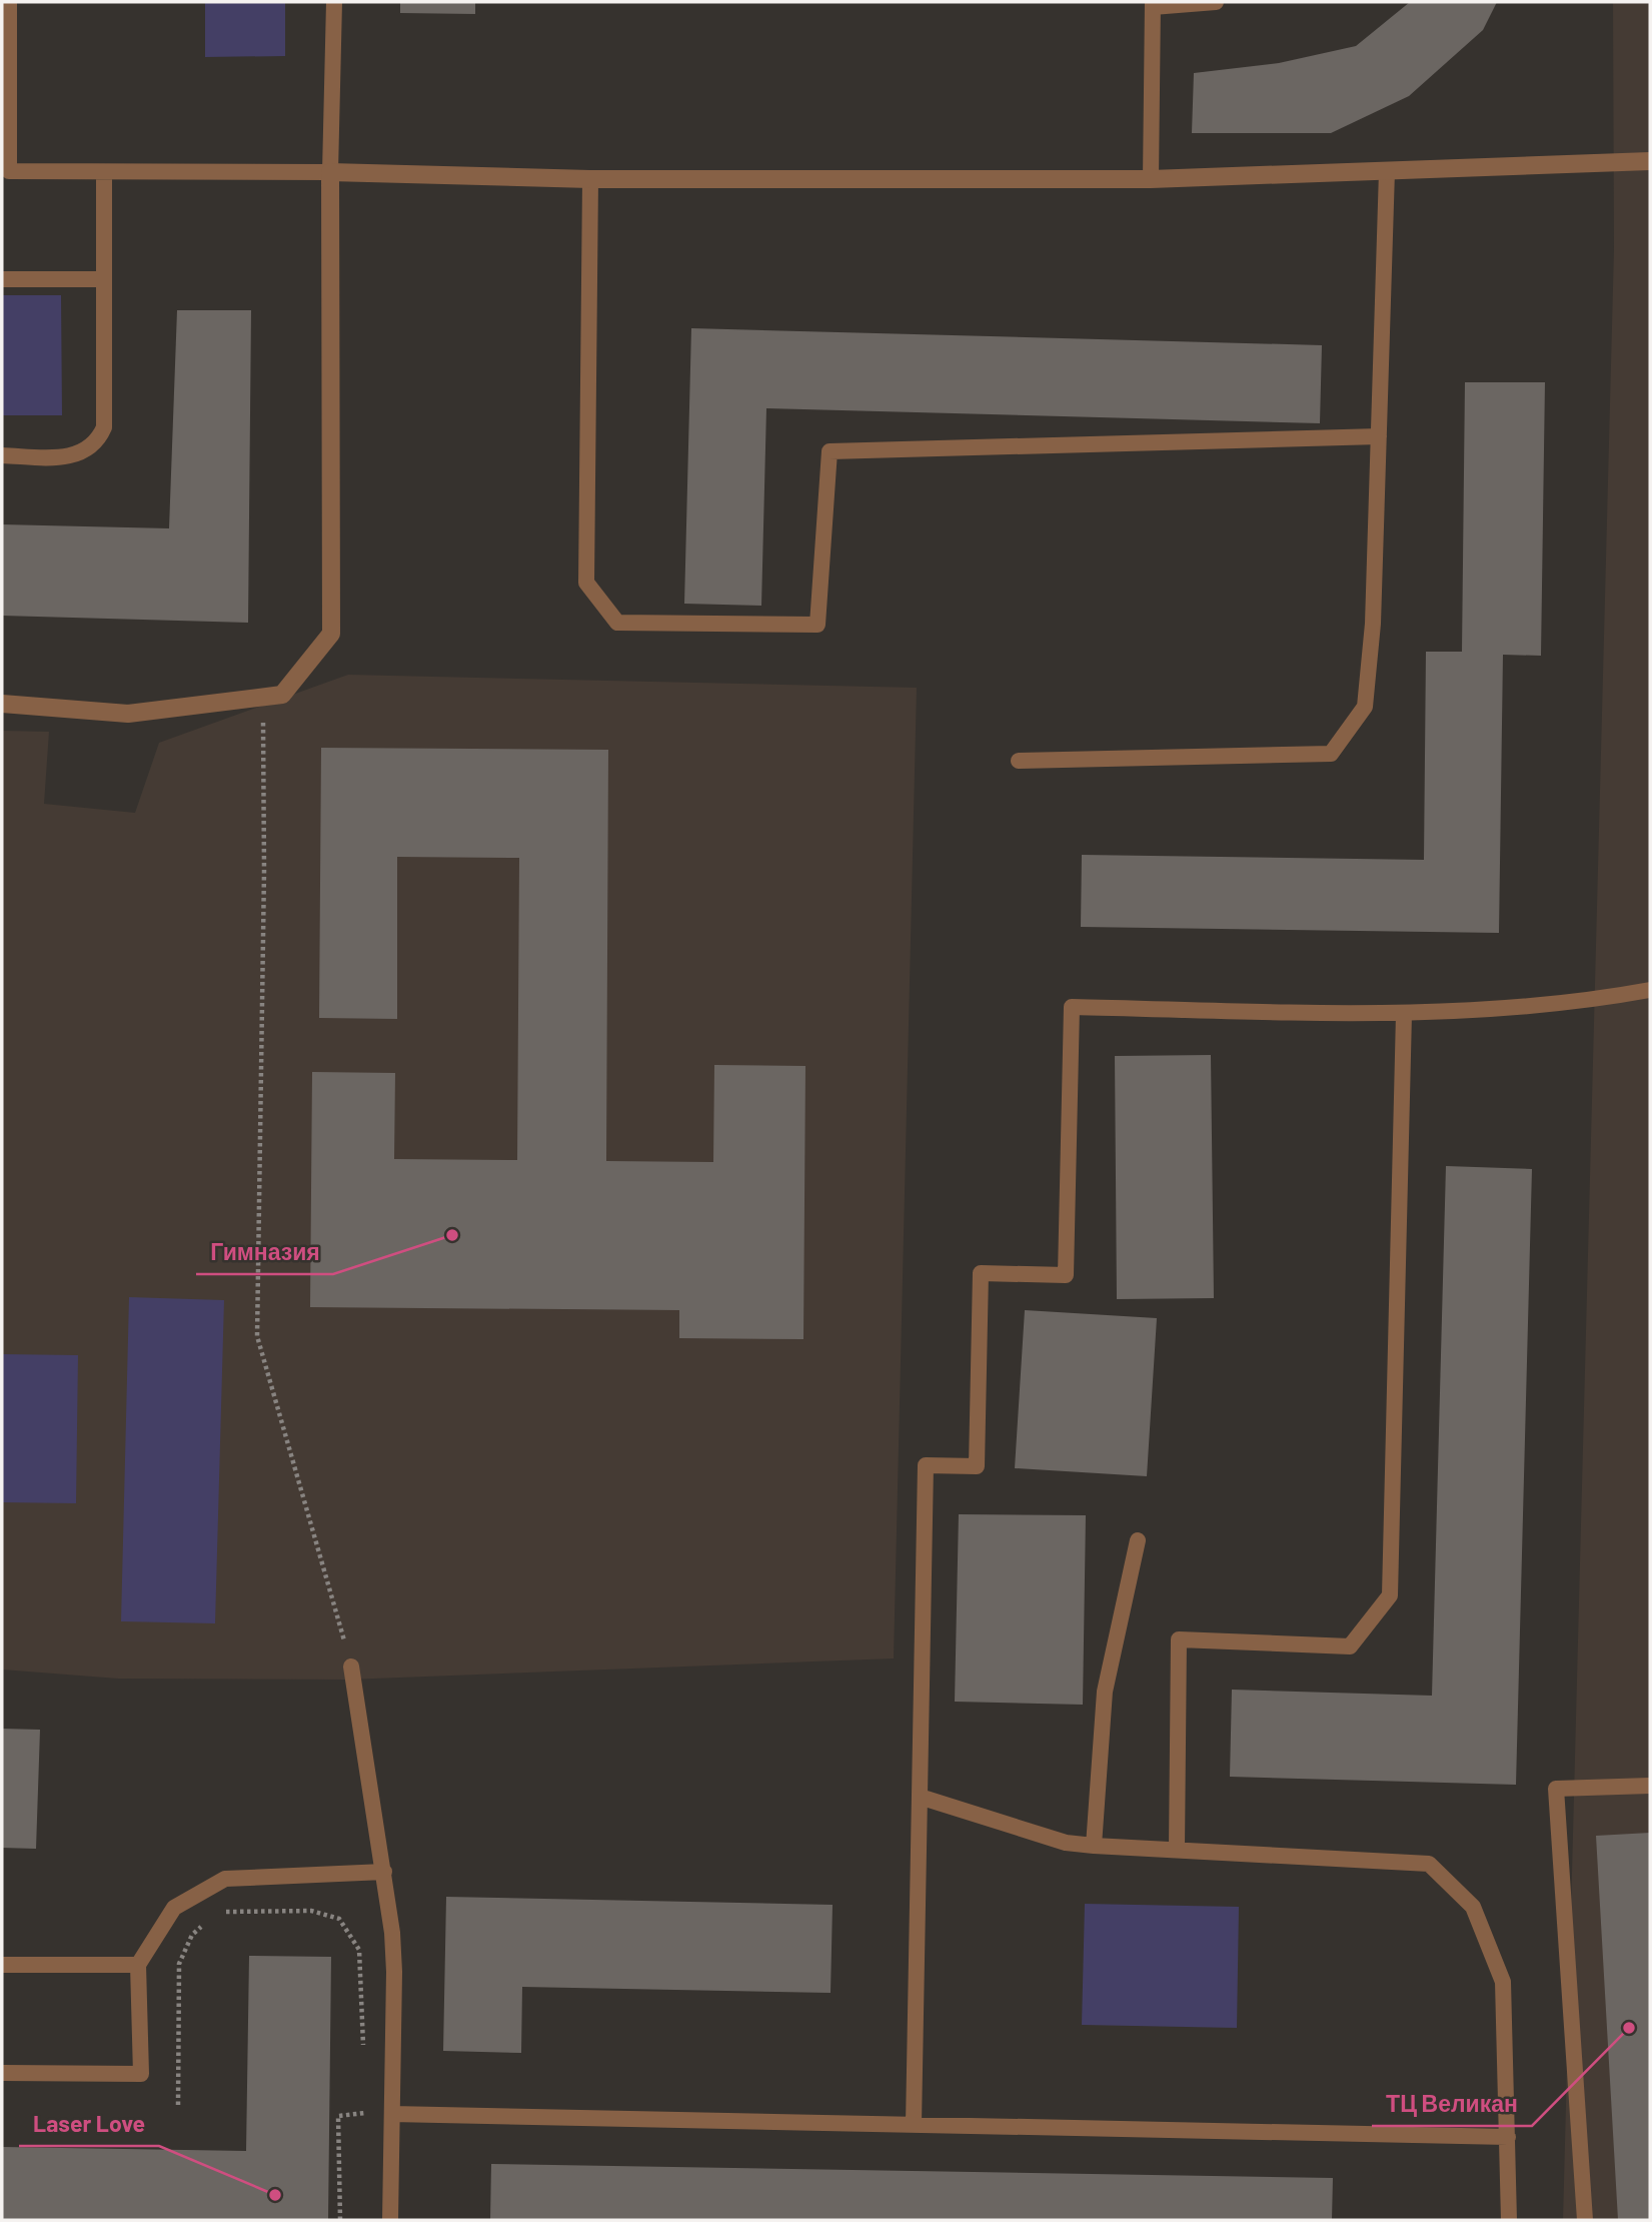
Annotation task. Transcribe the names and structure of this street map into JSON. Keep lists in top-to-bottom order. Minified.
{"places":["Гимназия","ТЦ Великан","Laser Love"]}
